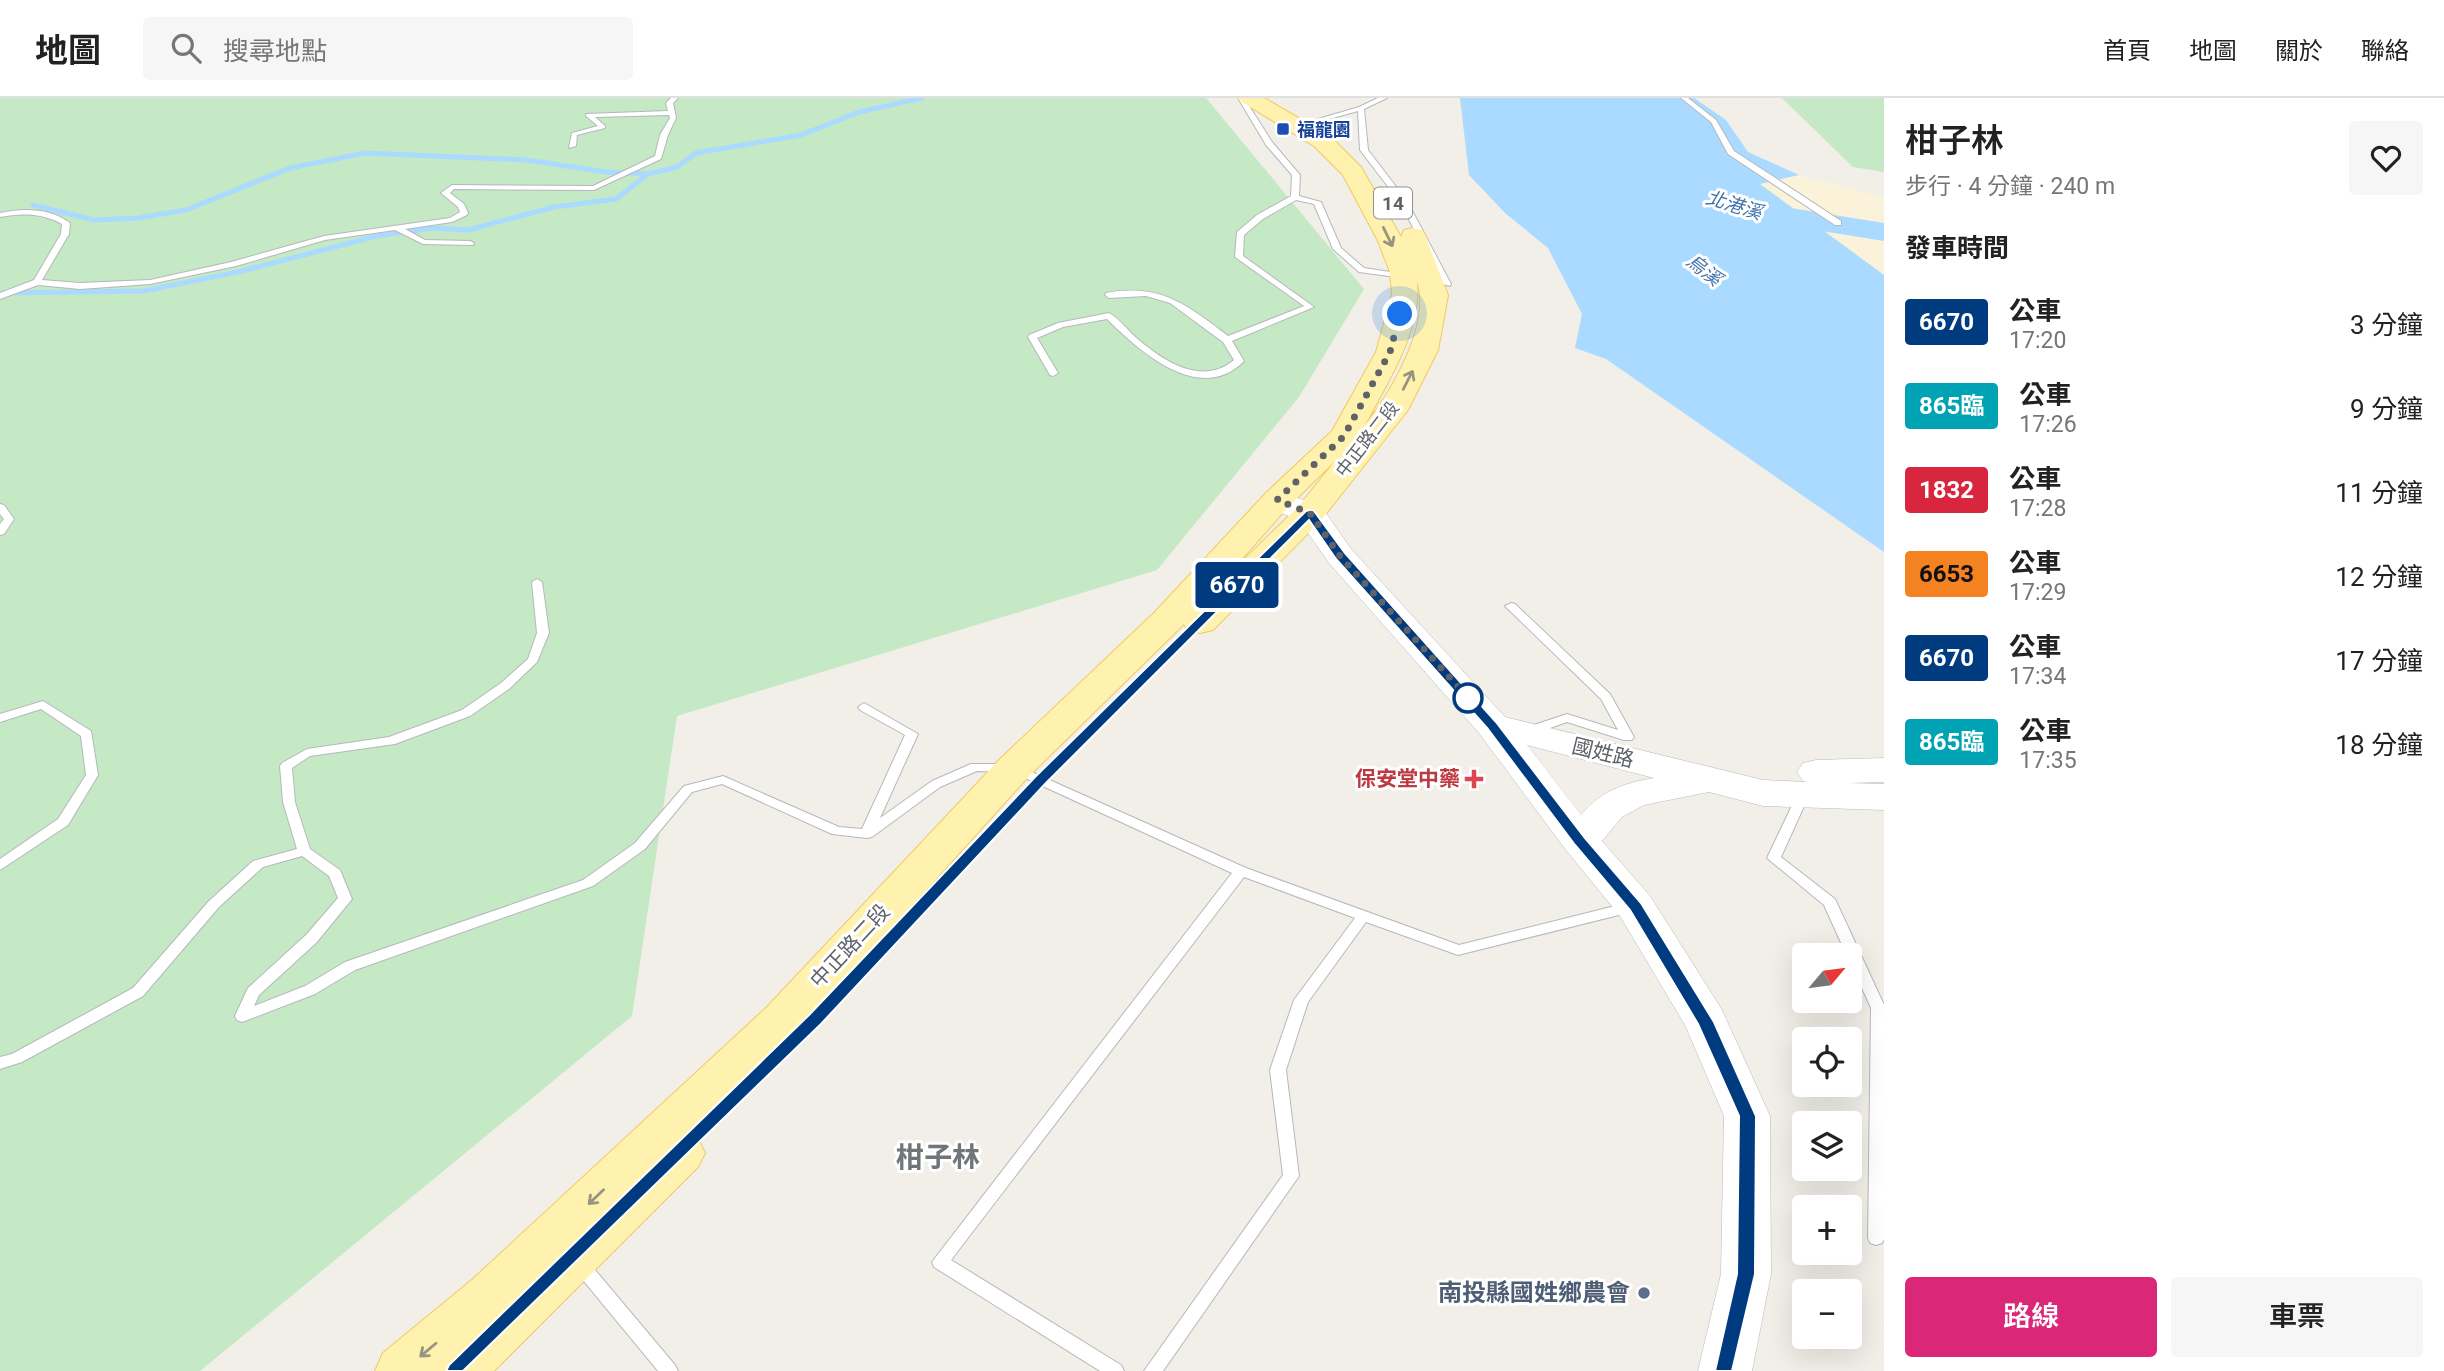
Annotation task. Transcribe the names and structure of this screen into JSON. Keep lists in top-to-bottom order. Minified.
{"streets":{"main road":["14","中正路二段","國姓路"]},"districts":["柑子林"],"water":["北港溪","烏溪"],"places":{"transit":["福龍園"],"health":["保安堂中藥"],"other":["南投縣國姓鄉農會"]},"lines":["bus line 6670"],"north":"top right","page":{"header":"地圖","search":"搜尋地點","nav":["首頁","地圖","關於","聯絡"],"on_map":"6670","heading":[["柑子林","步行 · 4 分鐘 · 240 m"],"發車時間"],"list":[{"mark":"6670","name":"公車","note":"17:20","value":"3 分鐘"},{"mark":"865臨","name":"公車","note":"17:26","value":"9 分鐘"},{"mark":"1832","name":"公車","note":"17:28","value":"11 分鐘"},{"mark":"6653","name":"公車","note":"17:29","value":"12 分鐘"},{"mark":"6670","name":"公車","note":"17:34","value":"17 分鐘"},{"mark":"865臨","name":"公車","note":"17:35","value":"18 分鐘"}],"map_buttons":["+","−"],"buttons":["路線","車票"]}}
